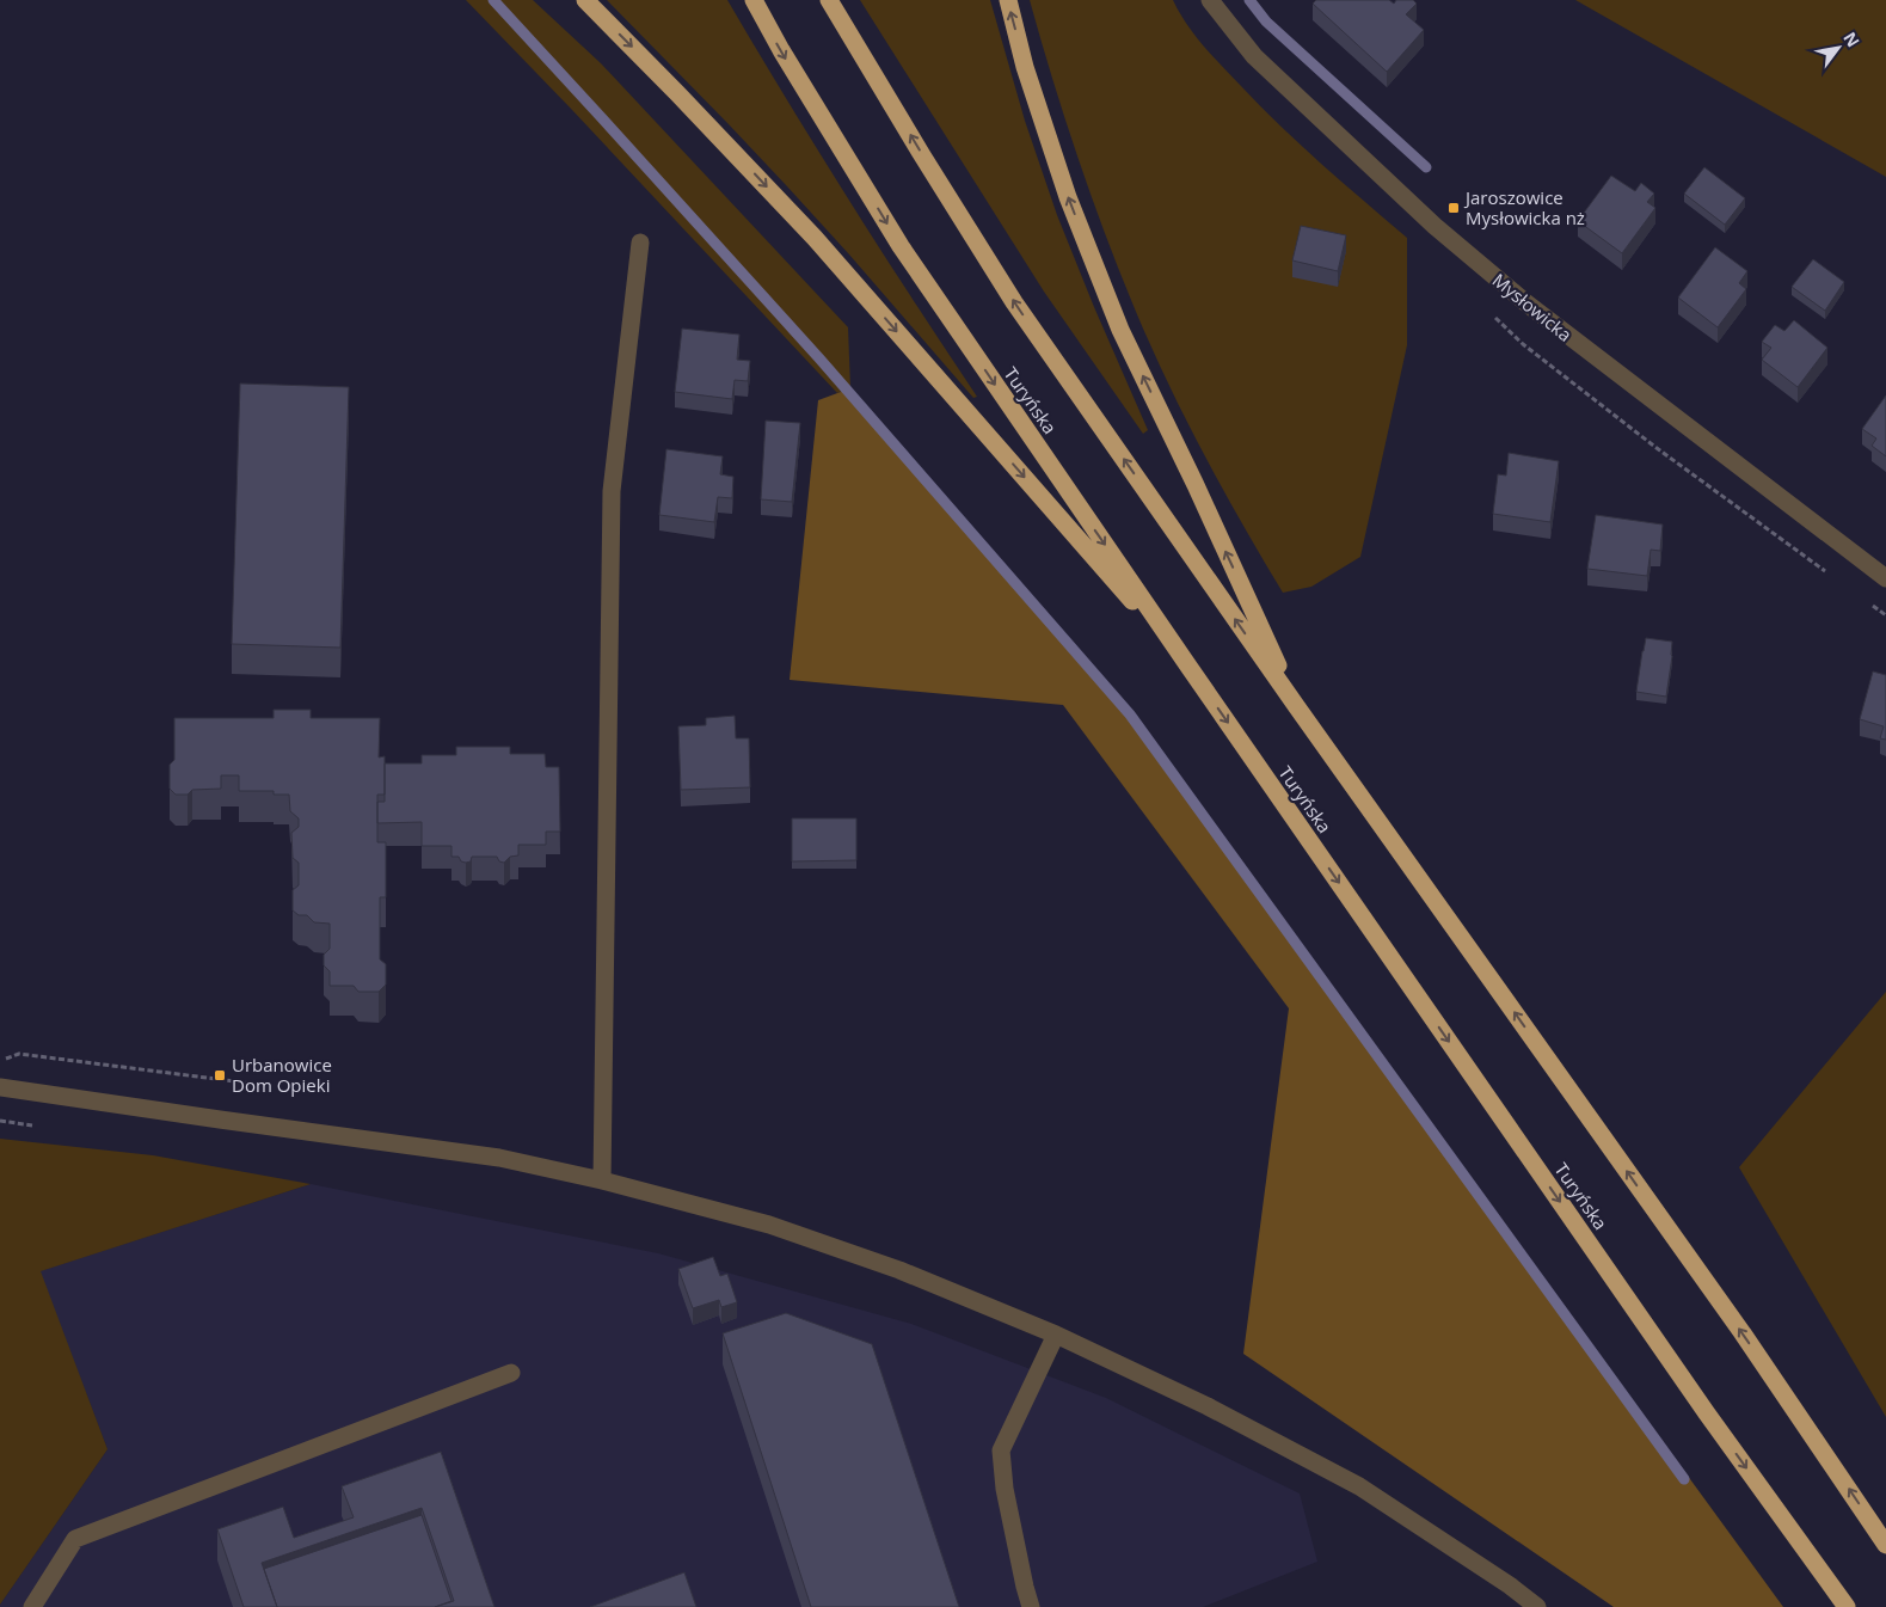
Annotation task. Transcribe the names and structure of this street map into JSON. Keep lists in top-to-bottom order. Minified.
{"streets":{"highway":["Turyńska"],"street":["Mysłowicka"]},"places":{"transit":["Jaroszowice Mysłowicka nż","Urbanowice Dom Opieki"]},"north":"top right"}
